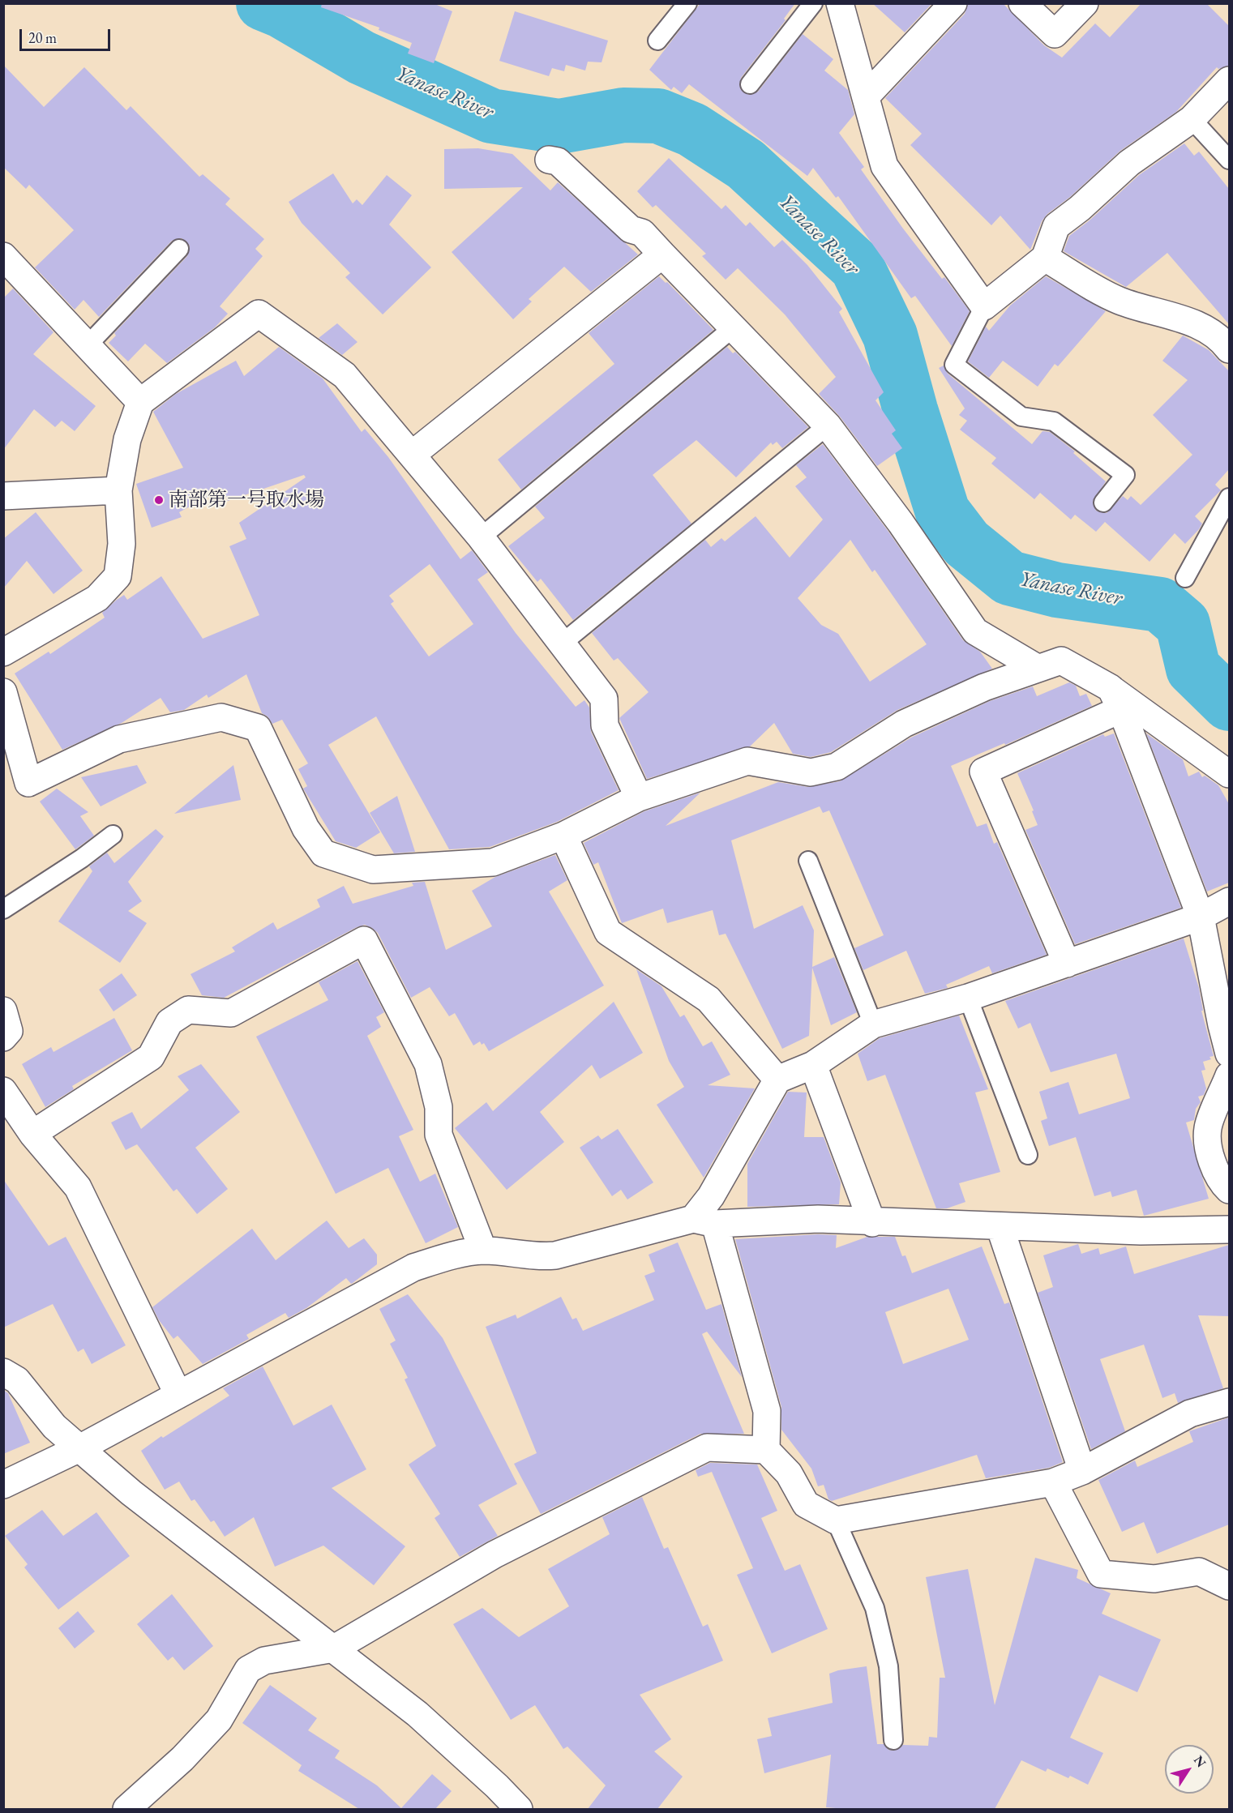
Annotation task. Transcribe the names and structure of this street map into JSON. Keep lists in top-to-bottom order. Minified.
{"water":["Yanase River"],"places":["南部第一号取水場"],"scale_bar":"20 m","north":"top right"}
